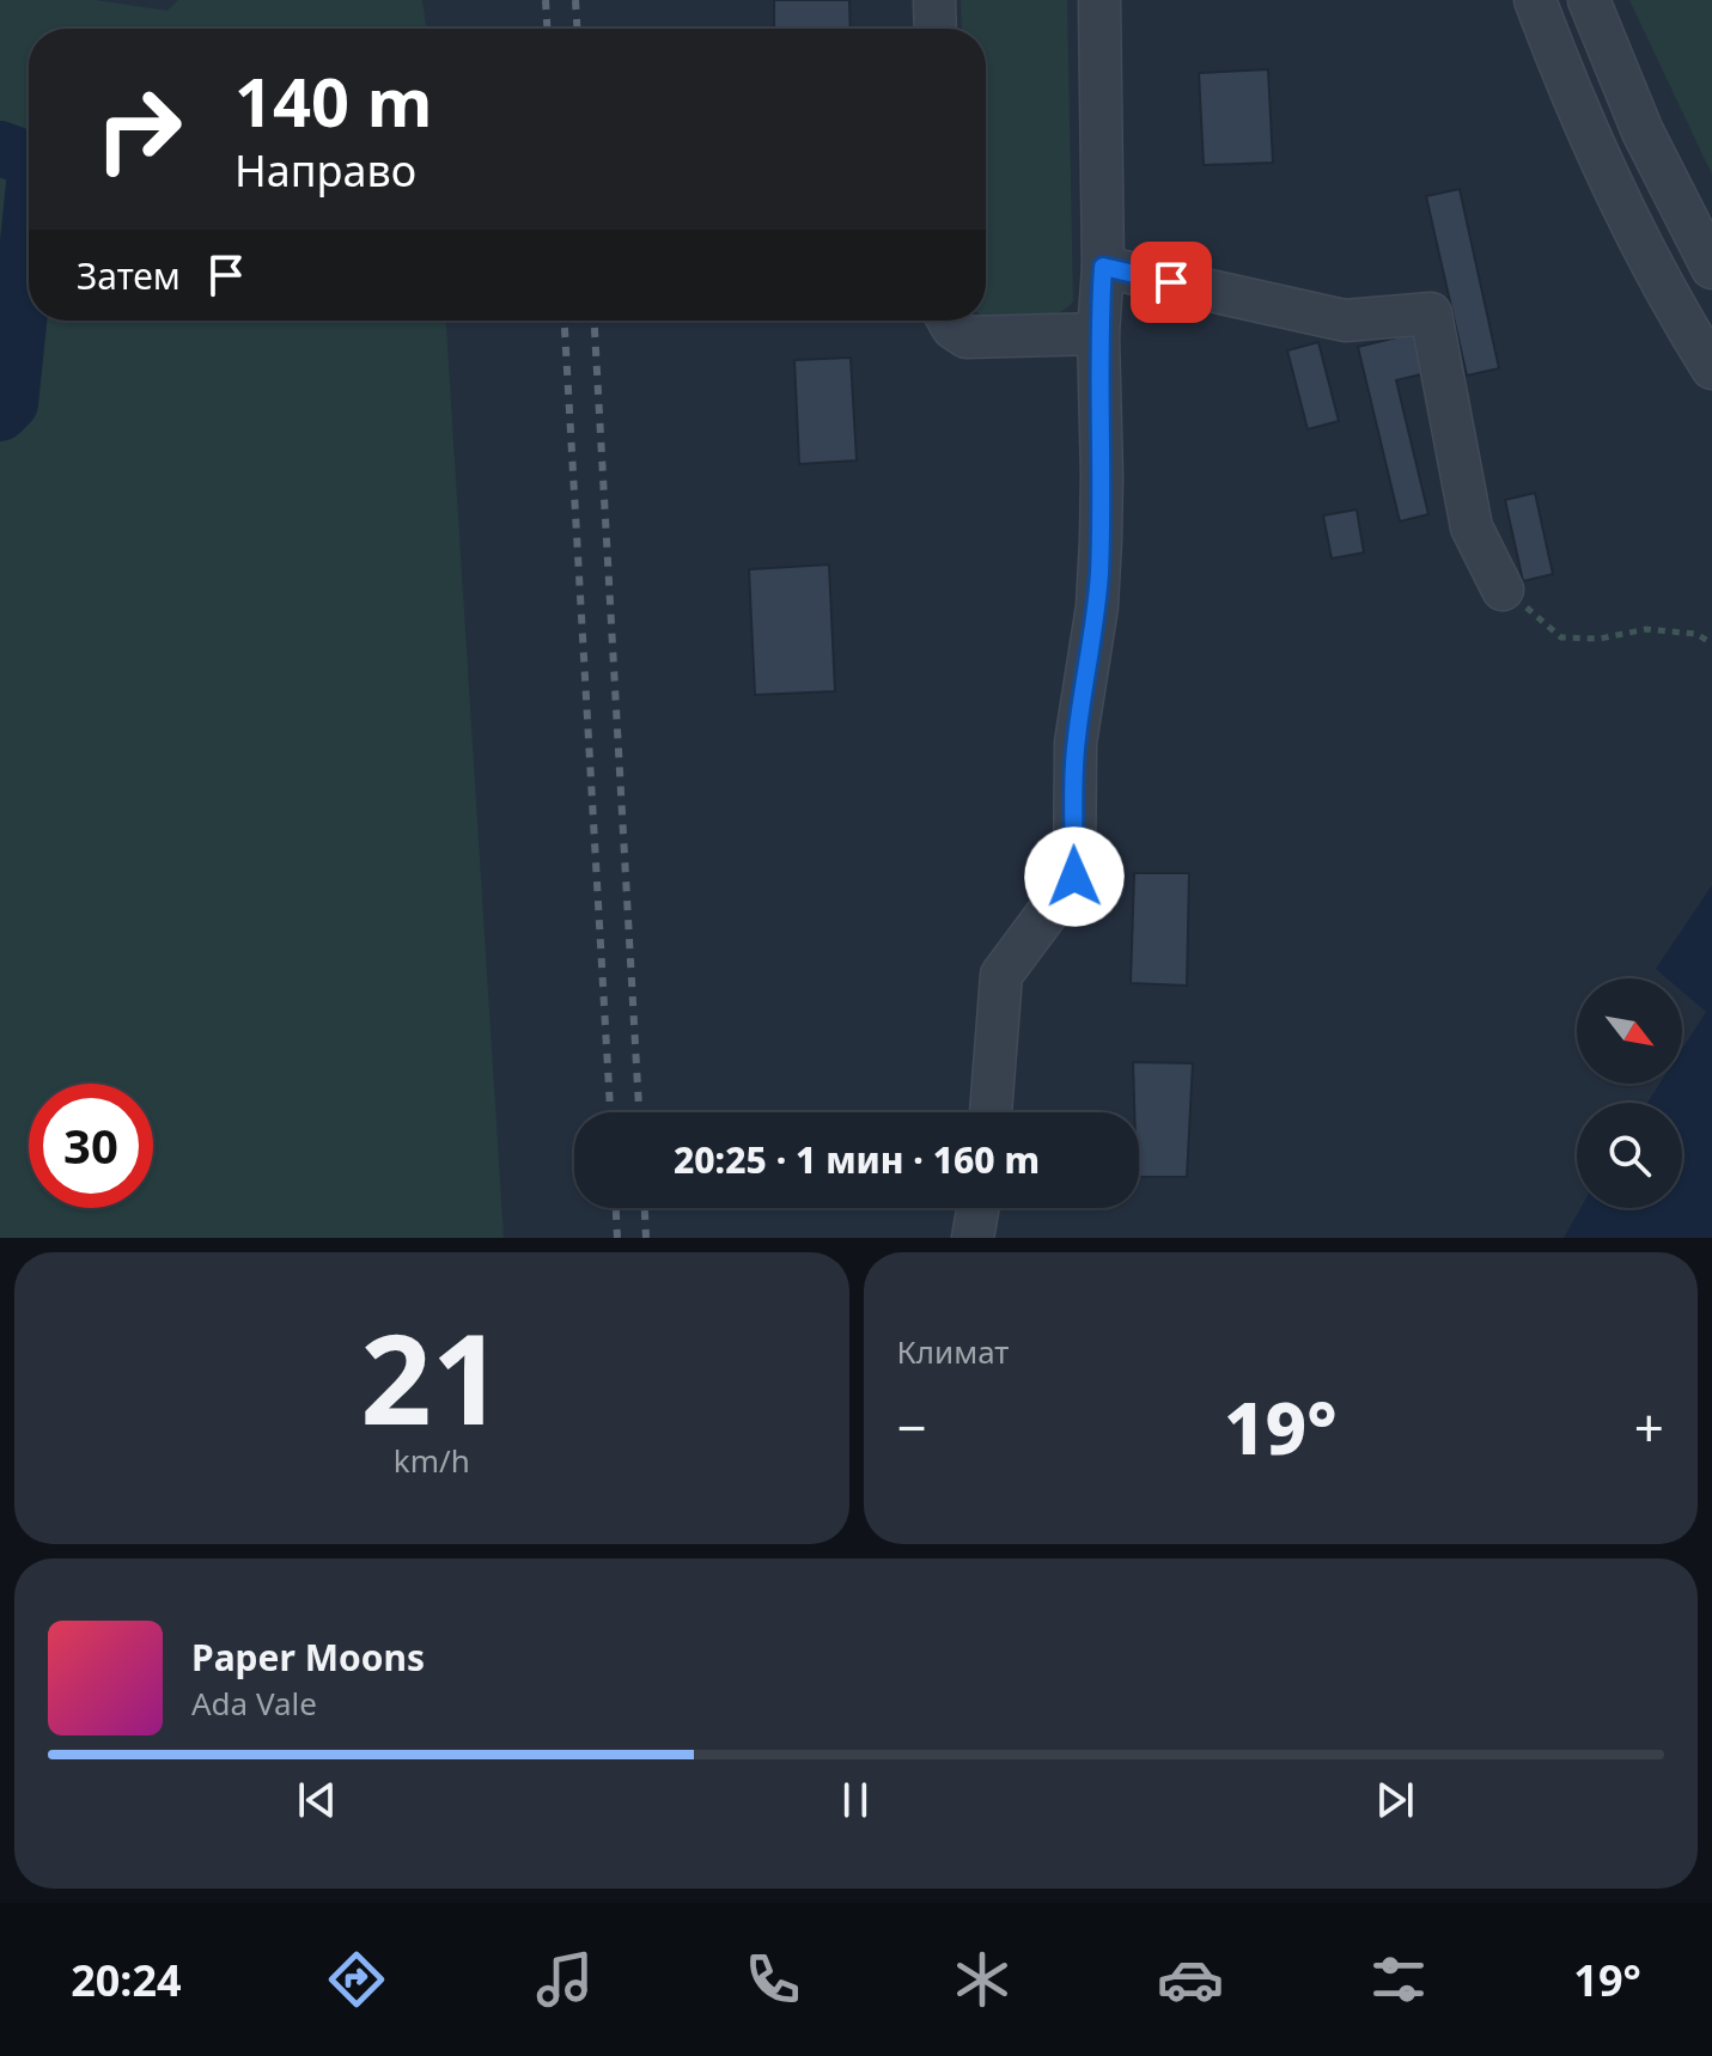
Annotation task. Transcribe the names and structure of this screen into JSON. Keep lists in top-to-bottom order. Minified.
{"north":"bottom right","page":{"turn":["140 m","Направо"],"then":"Затем","limit":"30","trip":"20:25 · 1 мин · 160 m","tile":[["21","km/h"],"Климат"],"heat":["−","19°","+"],"song":["Paper Moons","Ada Vale"],"tabs":["20:24","19°"]}}
